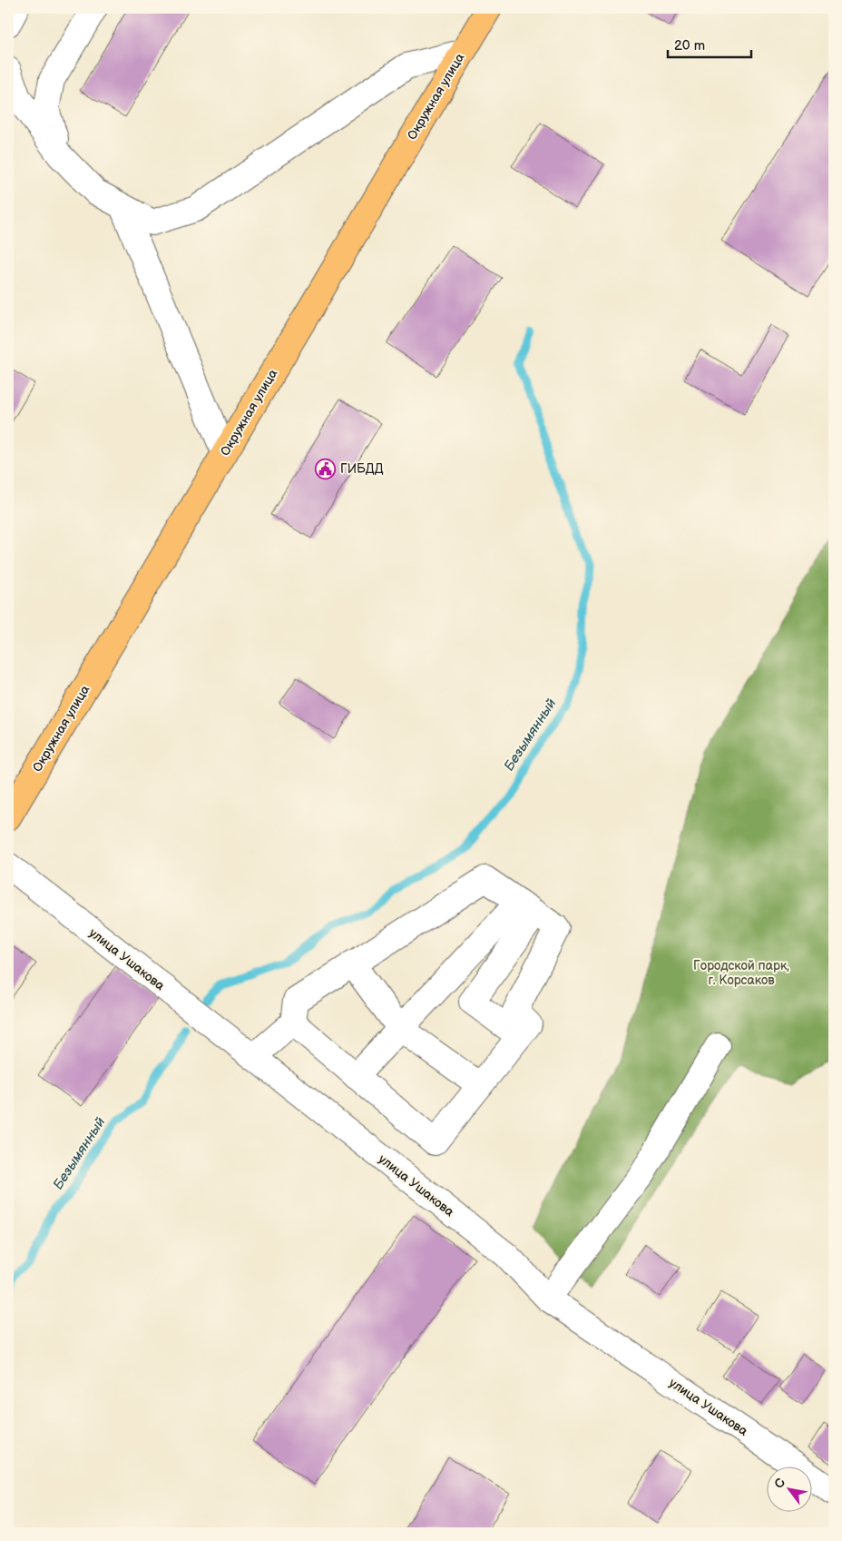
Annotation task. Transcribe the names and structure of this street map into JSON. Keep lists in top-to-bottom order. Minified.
{"streets":{"main road":["Окружная улица"],"street":["улица Ушакова"]},"water":["Безымянный"],"parks":["Городской парк, г. Корсаков"],"places":{"public building":["ГИБДД"]},"scale_bar":"20 m","north":"top left"}
